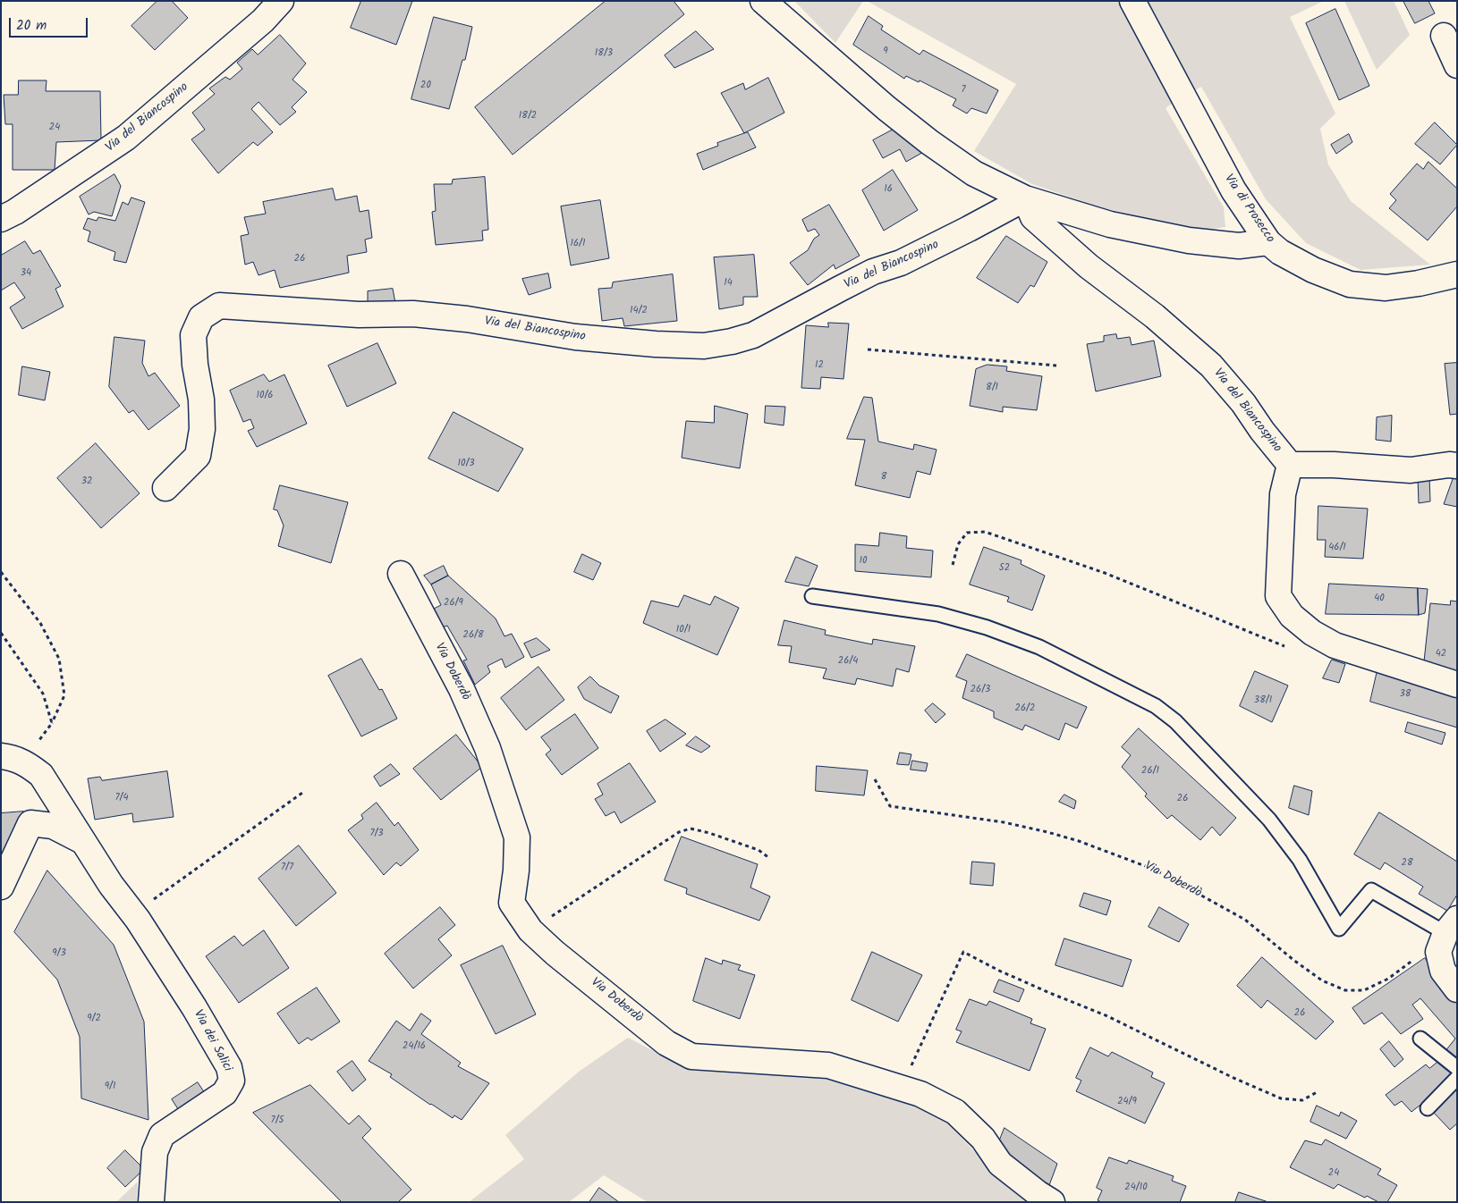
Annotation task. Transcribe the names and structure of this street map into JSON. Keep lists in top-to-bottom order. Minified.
{"streets":{"street":["Via del Biancospino","Via di Prosecco","Via Doberdò","Via dei Salici"]},"house_numbers":["9","18/3","20","7","18/2","24","16","16/1","26","34","14","14/2","12","8/1","10/6","10/3","8","32","46/1","10","52","40","26/9","10/1","26/8","42","26/4","26/3","38","38/1","26/2","26/1","7/4","26","7/3","28","7/7","9/3","26","9/2","24/16","9/1","24/9","7/5","24","24/10"],"scale_bar":"20 m"}
